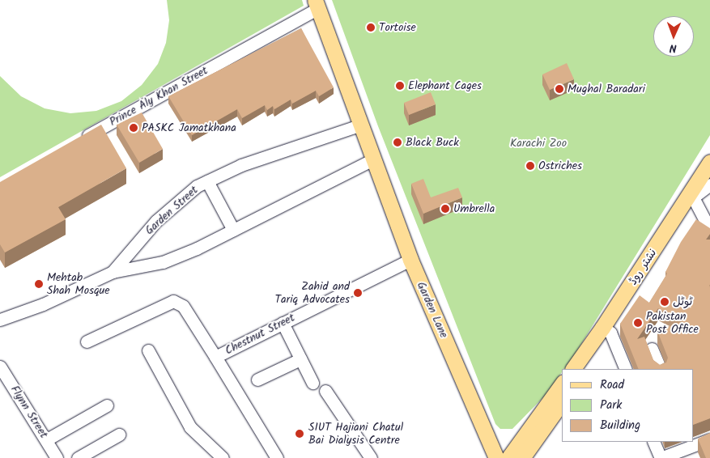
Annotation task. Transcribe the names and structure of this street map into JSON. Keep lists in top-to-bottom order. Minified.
{"streets":{"main road":["نشتر روڈ","Garden Lane"],"street":["Prince Aly Khan Street","Garden Street","Chestnut Street","Flynn Street"]},"crossings":[["Prince Aly Khan Street","Garden Lane"],["Garden Street","Garden Lane"],["Garden Lane","Chestnut Street"]],"parks":["Karachi Zoo"],"places":["Tortoise","Elephant Cages","Mughal Baradari","PASKC Jamatkhana","Black Buck","Ostriches","Umbrella","Mehtab Shah Mosque","Zahid and Tariq Advocates","ٹوٹل","Pakistan Post Office","SIUT Hajiani Chatul Bai Dialysis Centre"],"legend":["Road","Park","Building"],"north":"bottom"}
